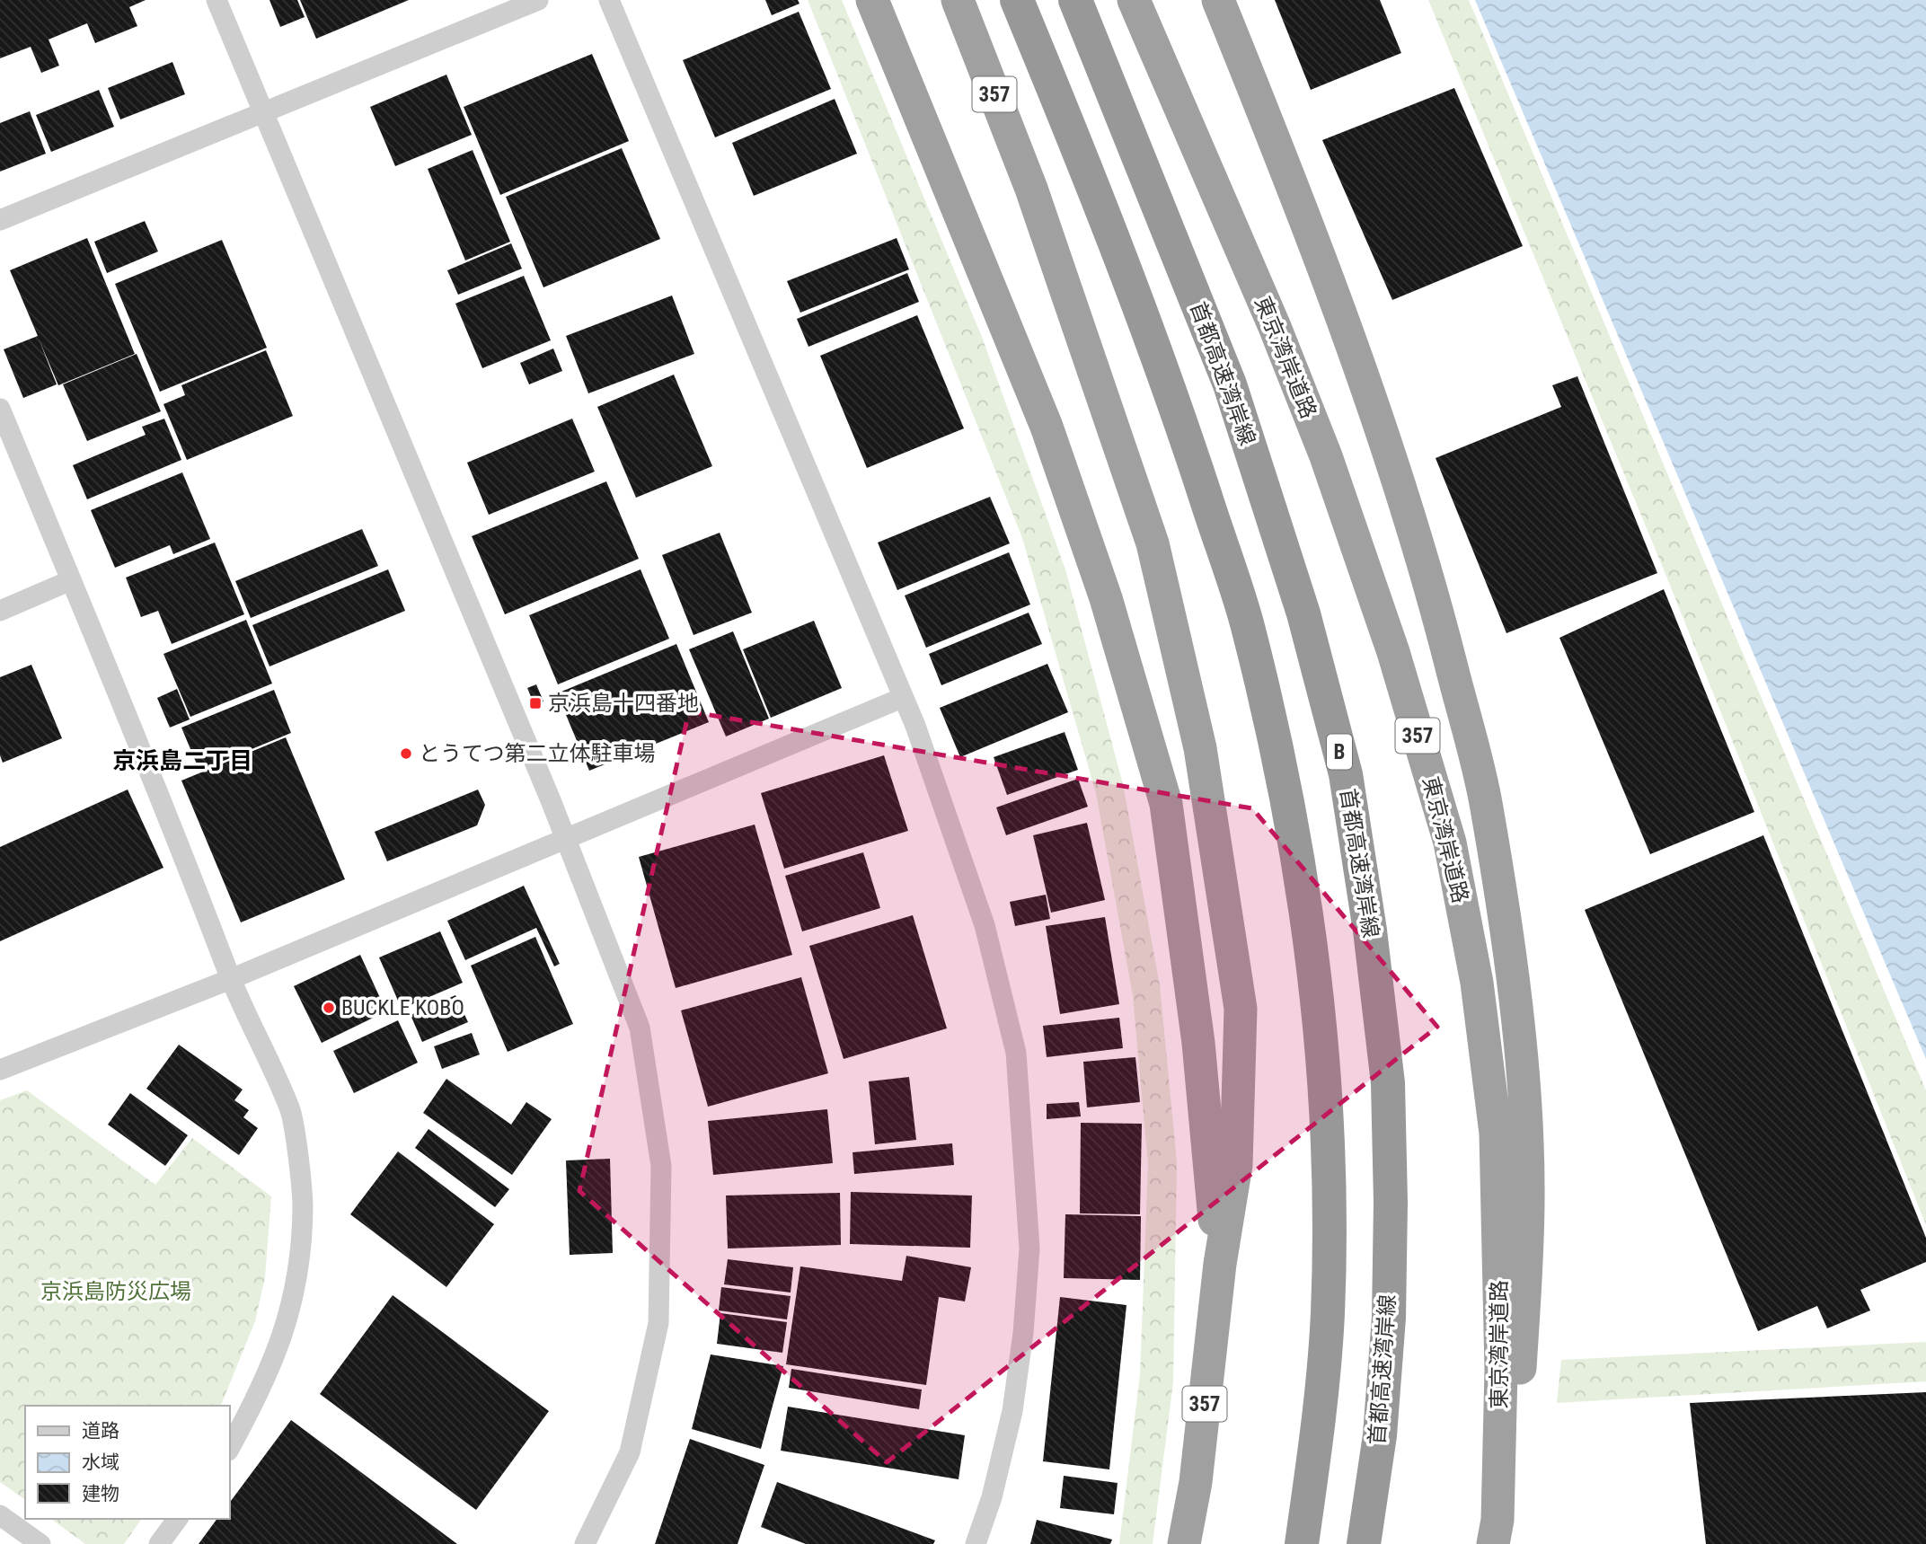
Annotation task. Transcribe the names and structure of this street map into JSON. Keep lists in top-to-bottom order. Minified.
{"streets":{"highway":["357","東京湾岸道路","首都高速湾岸線","B"]},"districts":["京浜島二丁目"],"parks":["京浜島防災広場"],"places":{"transit":["京浜島十四番地"],"other":["とうてつ第二立体駐車場","BUCKLE KOBO"]},"legend":["道路","水域","建物"]}
